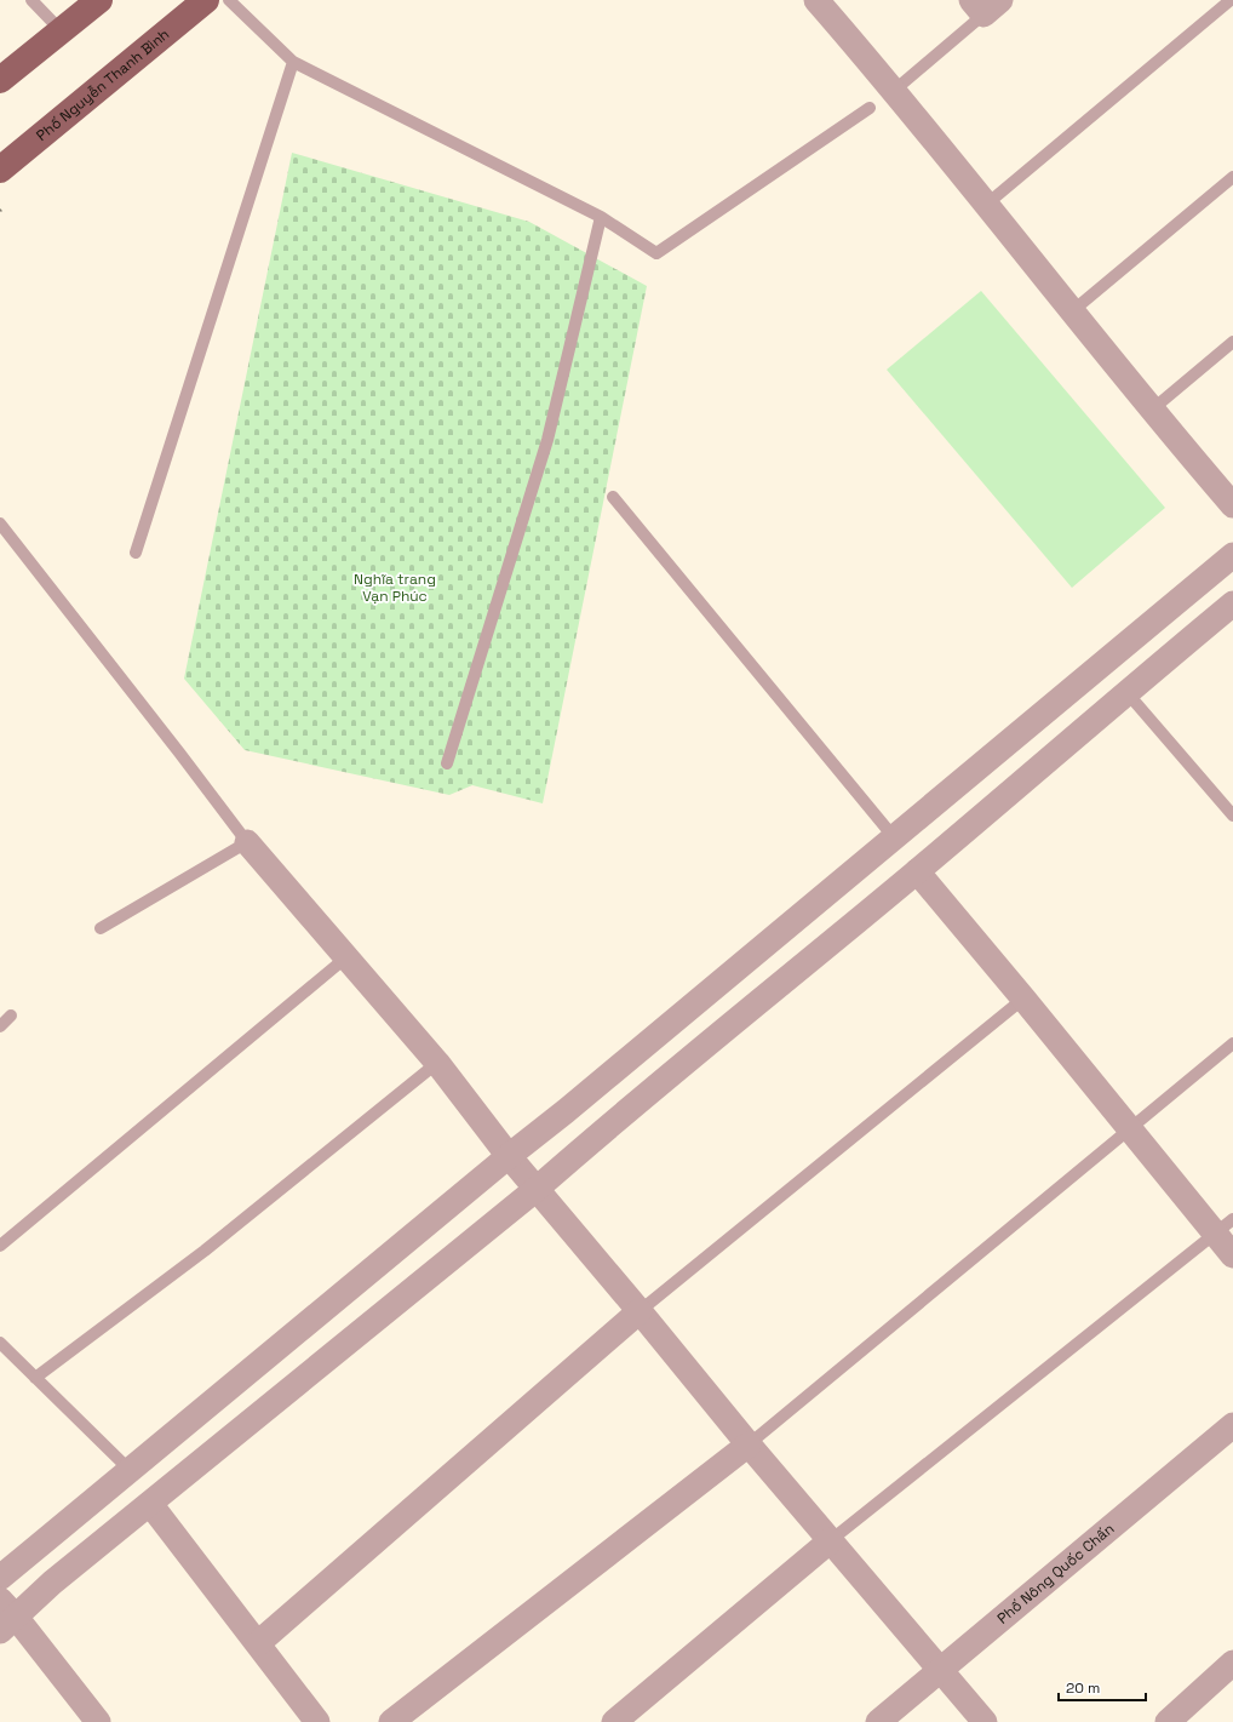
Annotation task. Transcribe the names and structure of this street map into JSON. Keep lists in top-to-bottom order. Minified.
{"streets":{"main road":["Phố Nguyễn Thanh Bình"],"street":["Phố Nông Quốc Chấn"]},"parks":["Nghĩa trang Vạn Phúc"],"scale_bar":"20 m"}
